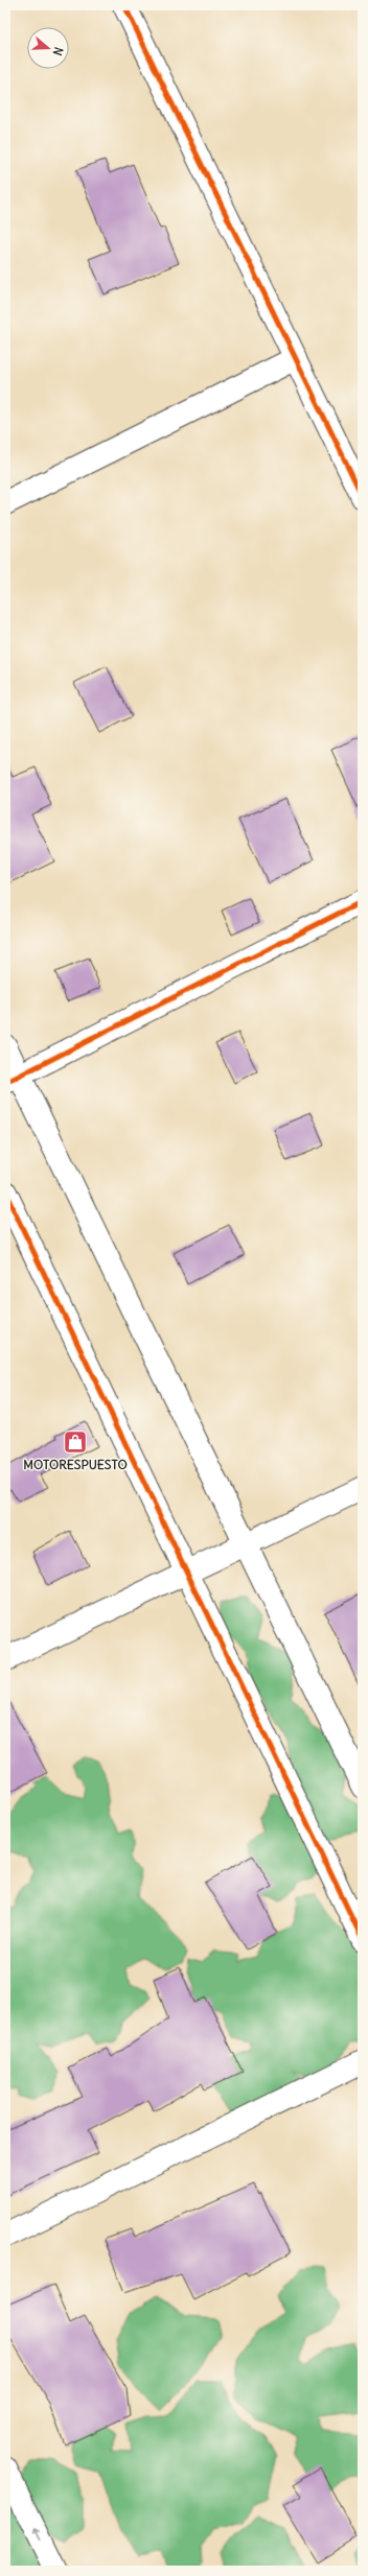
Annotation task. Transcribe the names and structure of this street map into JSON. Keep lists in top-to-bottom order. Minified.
{"places":{"shop":["MOTORESPUESTO"]},"north":"right"}
